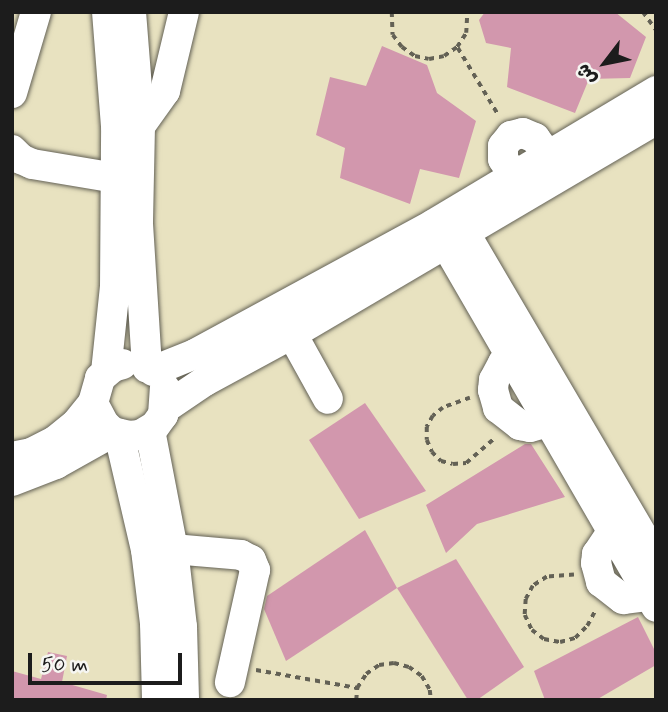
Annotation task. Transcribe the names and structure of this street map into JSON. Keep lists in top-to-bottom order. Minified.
{"scale_bar":"50 m","north":"bottom left"}
